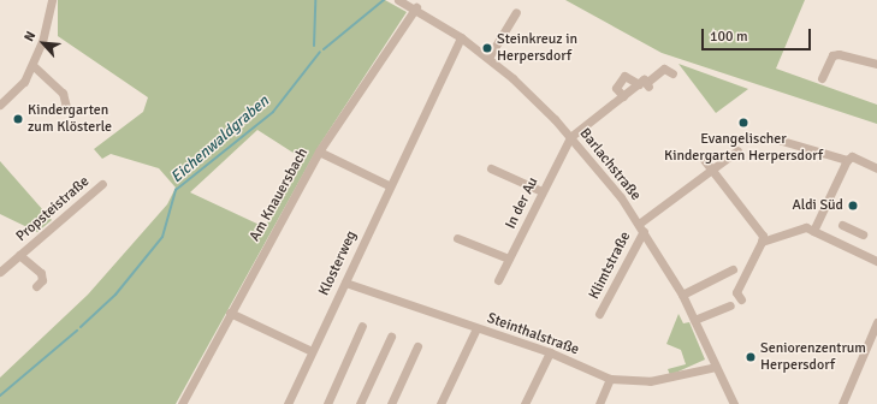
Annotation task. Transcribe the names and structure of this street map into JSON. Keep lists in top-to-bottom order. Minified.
{"streets":{"street":["Barlachstraße","Am Knauersbach","In der Au","Propsteistraße","Klosterweg","Klimtstraße","Steinthalstraße"]},"crossings":[["Barlachstraße","Am Knauersbach"],["Barlachstraße","In der Au"],["Barlachstraße","Klosterweg"],["Barlachstraße","Klimtstraße"],["Barlachstraße","Steinthalstraße"],["Klosterweg","Steinthalstraße"]],"water":["Eichenwaldgraben"],"places":["Steinkreuz in Herpersdorf","Kindergarten zum Klösterle","Evangelischer Kindergarten Herpersdorf","Aldi Süd","Seniorenzentrum Herpersdorf"],"scale_bar":"100 m","north":"top left"}
